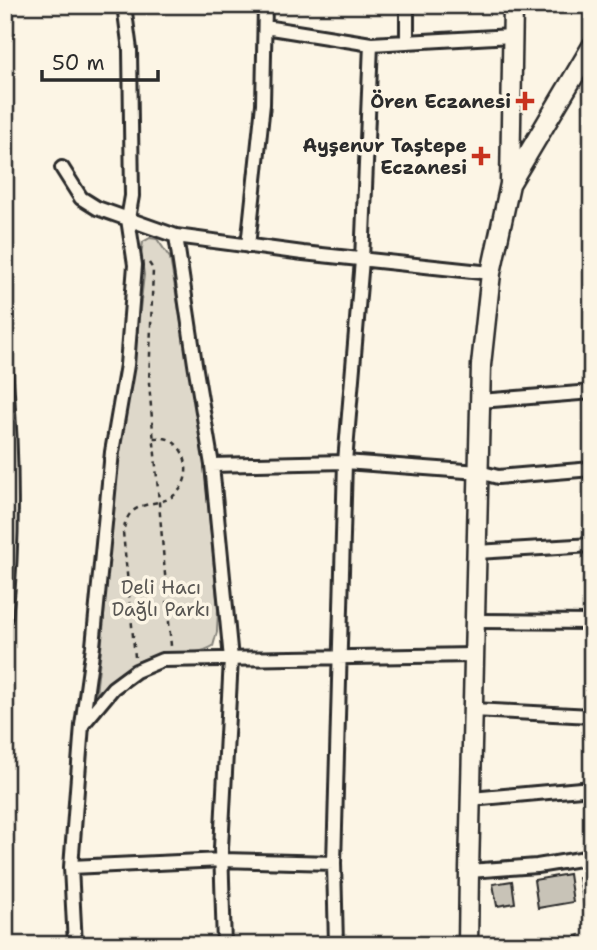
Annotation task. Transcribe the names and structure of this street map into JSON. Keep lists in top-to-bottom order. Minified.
{"parks":["Deli Hacı Dağlı Parkı"],"places":{"health":["Ören Eczanesi","Ayşenur Taştepe Eczanesi"]},"scale_bar":"50 m"}
